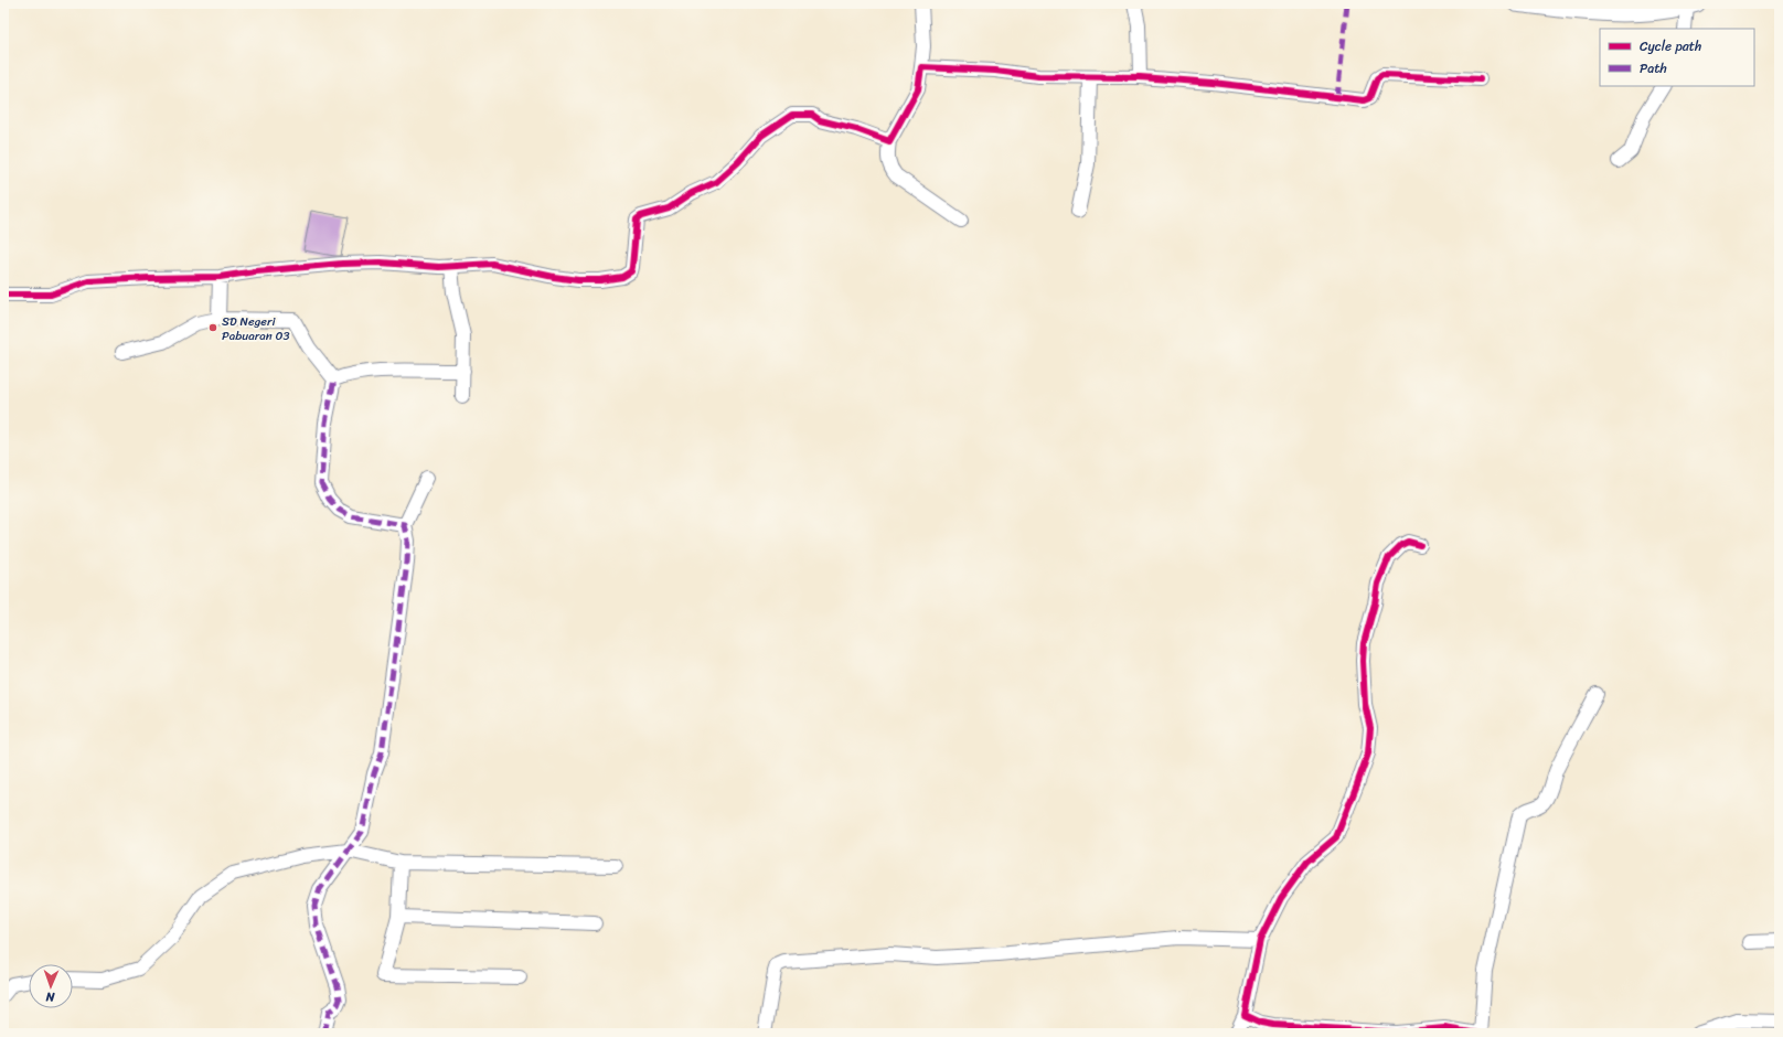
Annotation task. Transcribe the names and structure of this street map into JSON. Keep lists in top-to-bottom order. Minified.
{"places":["SD Negeri Pabuaran 03"],"legend":["Cycle path","Path"],"north":"bottom"}
